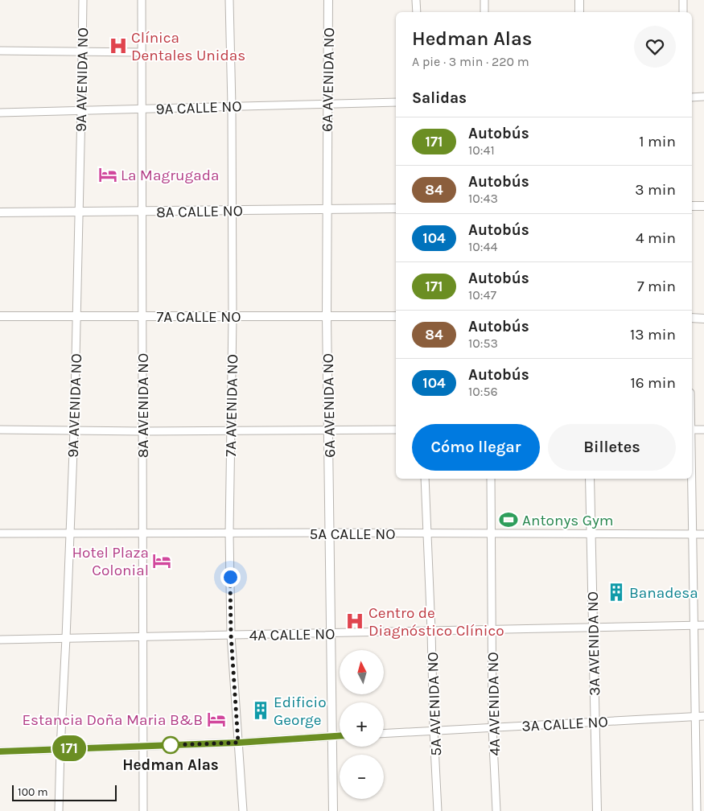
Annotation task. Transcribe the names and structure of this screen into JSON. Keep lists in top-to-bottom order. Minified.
{"streets":{"street":["9A AVENIDA NO","6A AVENIDA NO","9A CALLE NO","8A CALLE NO","7A CALLE NO","8A AVENIDA NO","7A AVENIDA NO","5A CALLE NO","4A CALLE NO","3A AVENIDA NO","5A AVENIDA NO","4A AVENIDA NO","3A CALLE NO"]},"crossings":[["9A AVENIDA NO","9A CALLE NO"],["9A AVENIDA NO","8A CALLE NO"],["9A AVENIDA NO","7A CALLE NO"],["9A AVENIDA NO","5A CALLE NO"],["9A AVENIDA NO","4A CALLE NO"],["6A AVENIDA NO","9A CALLE NO"],["6A AVENIDA NO","8A CALLE NO"],["6A AVENIDA NO","7A CALLE NO"],["6A AVENIDA NO","5A CALLE NO"],["6A AVENIDA NO","4A CALLE NO"],["9A CALLE NO","8A AVENIDA NO"],["9A CALLE NO","7A AVENIDA NO"],["8A CALLE NO","8A AVENIDA NO"],["8A CALLE NO","7A AVENIDA NO"],["7A CALLE NO","8A AVENIDA NO"],["7A CALLE NO","7A AVENIDA NO"],["8A AVENIDA NO","5A CALLE NO"],["8A AVENIDA NO","4A CALLE NO"],["7A AVENIDA NO","5A CALLE NO"],["7A AVENIDA NO","4A CALLE NO"],["5A CALLE NO","3A AVENIDA NO"],["5A CALLE NO","5A AVENIDA NO"],["5A CALLE NO","4A AVENIDA NO"],["4A CALLE NO","3A AVENIDA NO"],["4A CALLE NO","5A AVENIDA NO"],["4A CALLE NO","4A AVENIDA NO"],["3A AVENIDA NO","3A CALLE NO"],["5A AVENIDA NO","3A CALLE NO"],["4A AVENIDA NO","3A CALLE NO"]],"places":{"hospital":["Clínica Dentales Unidas","Centro de Diagnóstico Clínico"],"hotel":["La Magrugada","Hotel Plaza Colonial","Estancia Doña Maria B&B"],"sports":["Antonys Gym"],"building":["Banadesa","Edificio George"],"other":["Hedman Alas"]},"lines":["bus line 171"],"scale_bar":"100 m","north":"top","page":{"on_map":"171","heading":[["Hedman Alas","A pie · 3 min · 220 m"],"Salidas"],"list":[{"mark":"171","name":"Autobús","note":"10:41","value":"1 min"},{"mark":"84","name":"Autobús","note":"10:43","value":"3 min"},{"mark":"104","name":"Autobús","note":"10:44","value":"4 min"},{"mark":"171","name":"Autobús","note":"10:47","value":"7 min"},{"mark":"84","name":"Autobús","note":"10:53","value":"13 min"},{"mark":"104","name":"Autobús","note":"10:56","value":"16 min"}],"buttons":["Cómo llegar","Billetes"],"map_buttons":["+","−"],"scale":"100 m"}}
